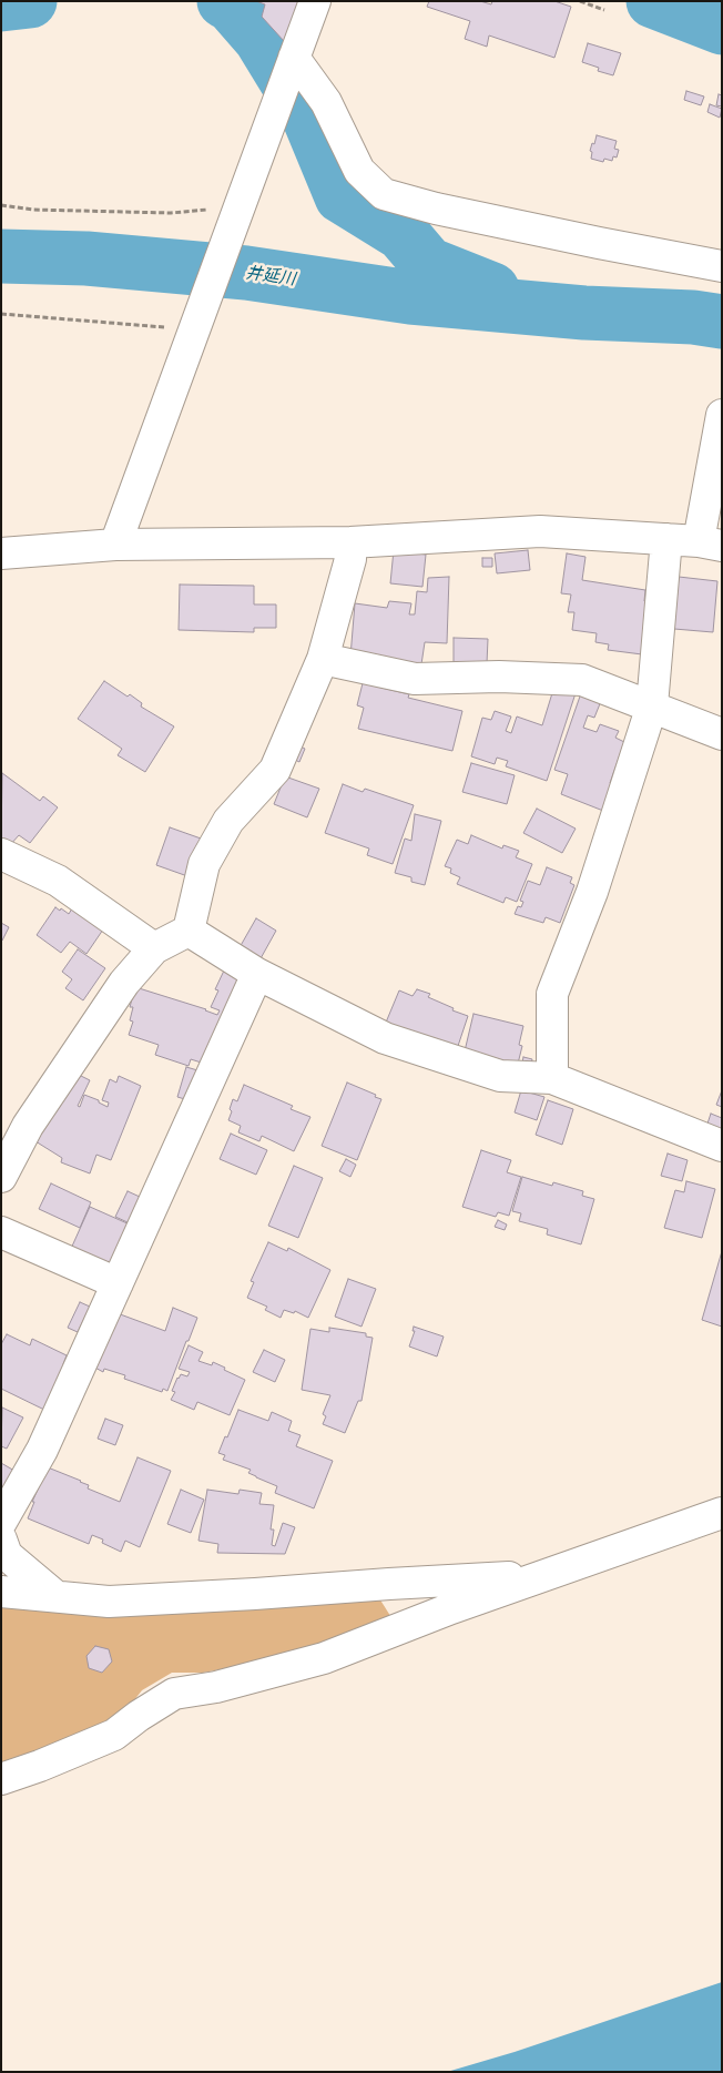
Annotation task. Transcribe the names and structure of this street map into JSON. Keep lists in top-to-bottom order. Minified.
{"water":["井延川"]}
